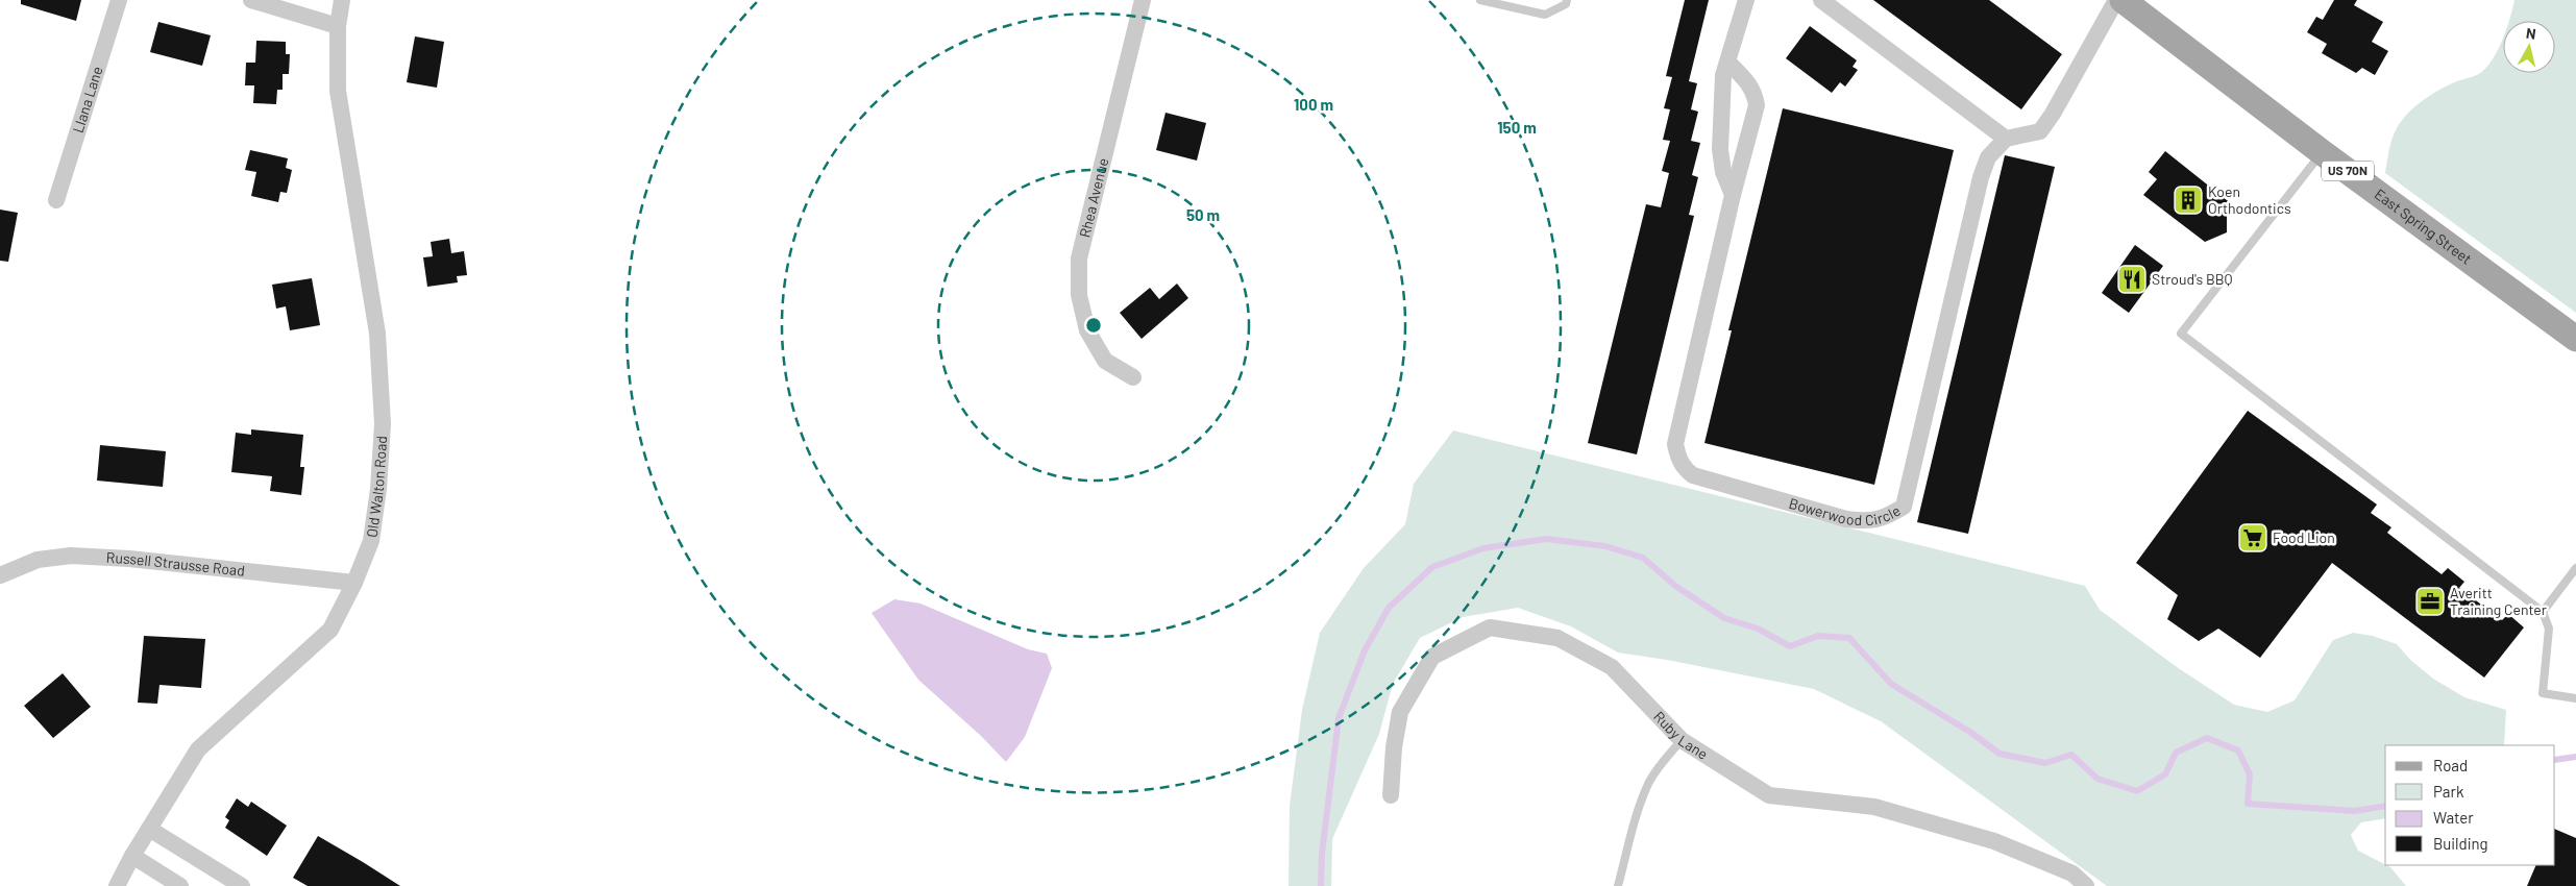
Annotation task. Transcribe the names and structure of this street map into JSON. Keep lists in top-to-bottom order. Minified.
{"streets":{"main road":["US 70N","East Spring Street"],"street":["Llana Lane","Rhea Avenue","Old Walton Road","Bowerwood Circle","Russell Strausse Road","Ruby Lane"]},"crossings":[["Old Walton Road","Russell Strausse Road"]],"places":{"building":["Koen Orthodontics"],"restaurant":["Stroud's BBQ"],"supermarket":["Food Lion"],"office":["Averitt Training Center"]},"legend":["Road","Park","Water","Building"],"north":"top","rings":["100 m","150 m","50 m"]}
